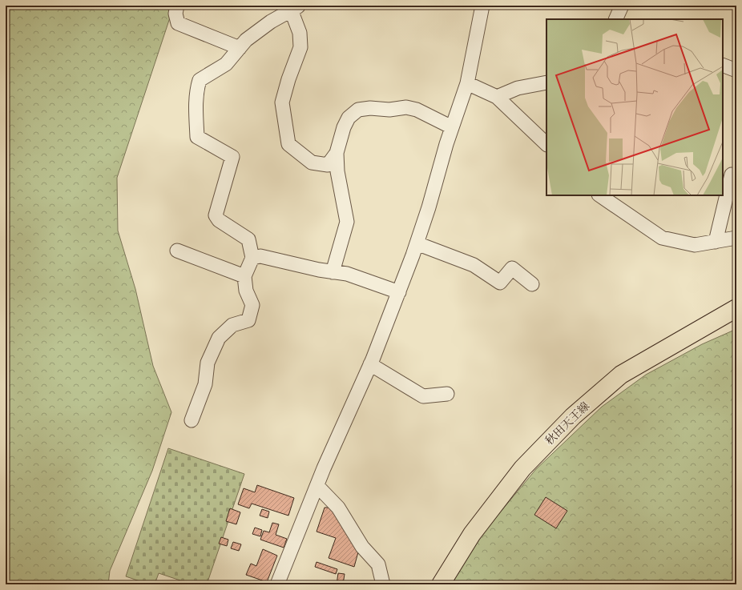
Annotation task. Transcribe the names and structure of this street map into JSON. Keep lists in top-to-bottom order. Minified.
{"streets":{"main road":["秋田天王線"]}}
